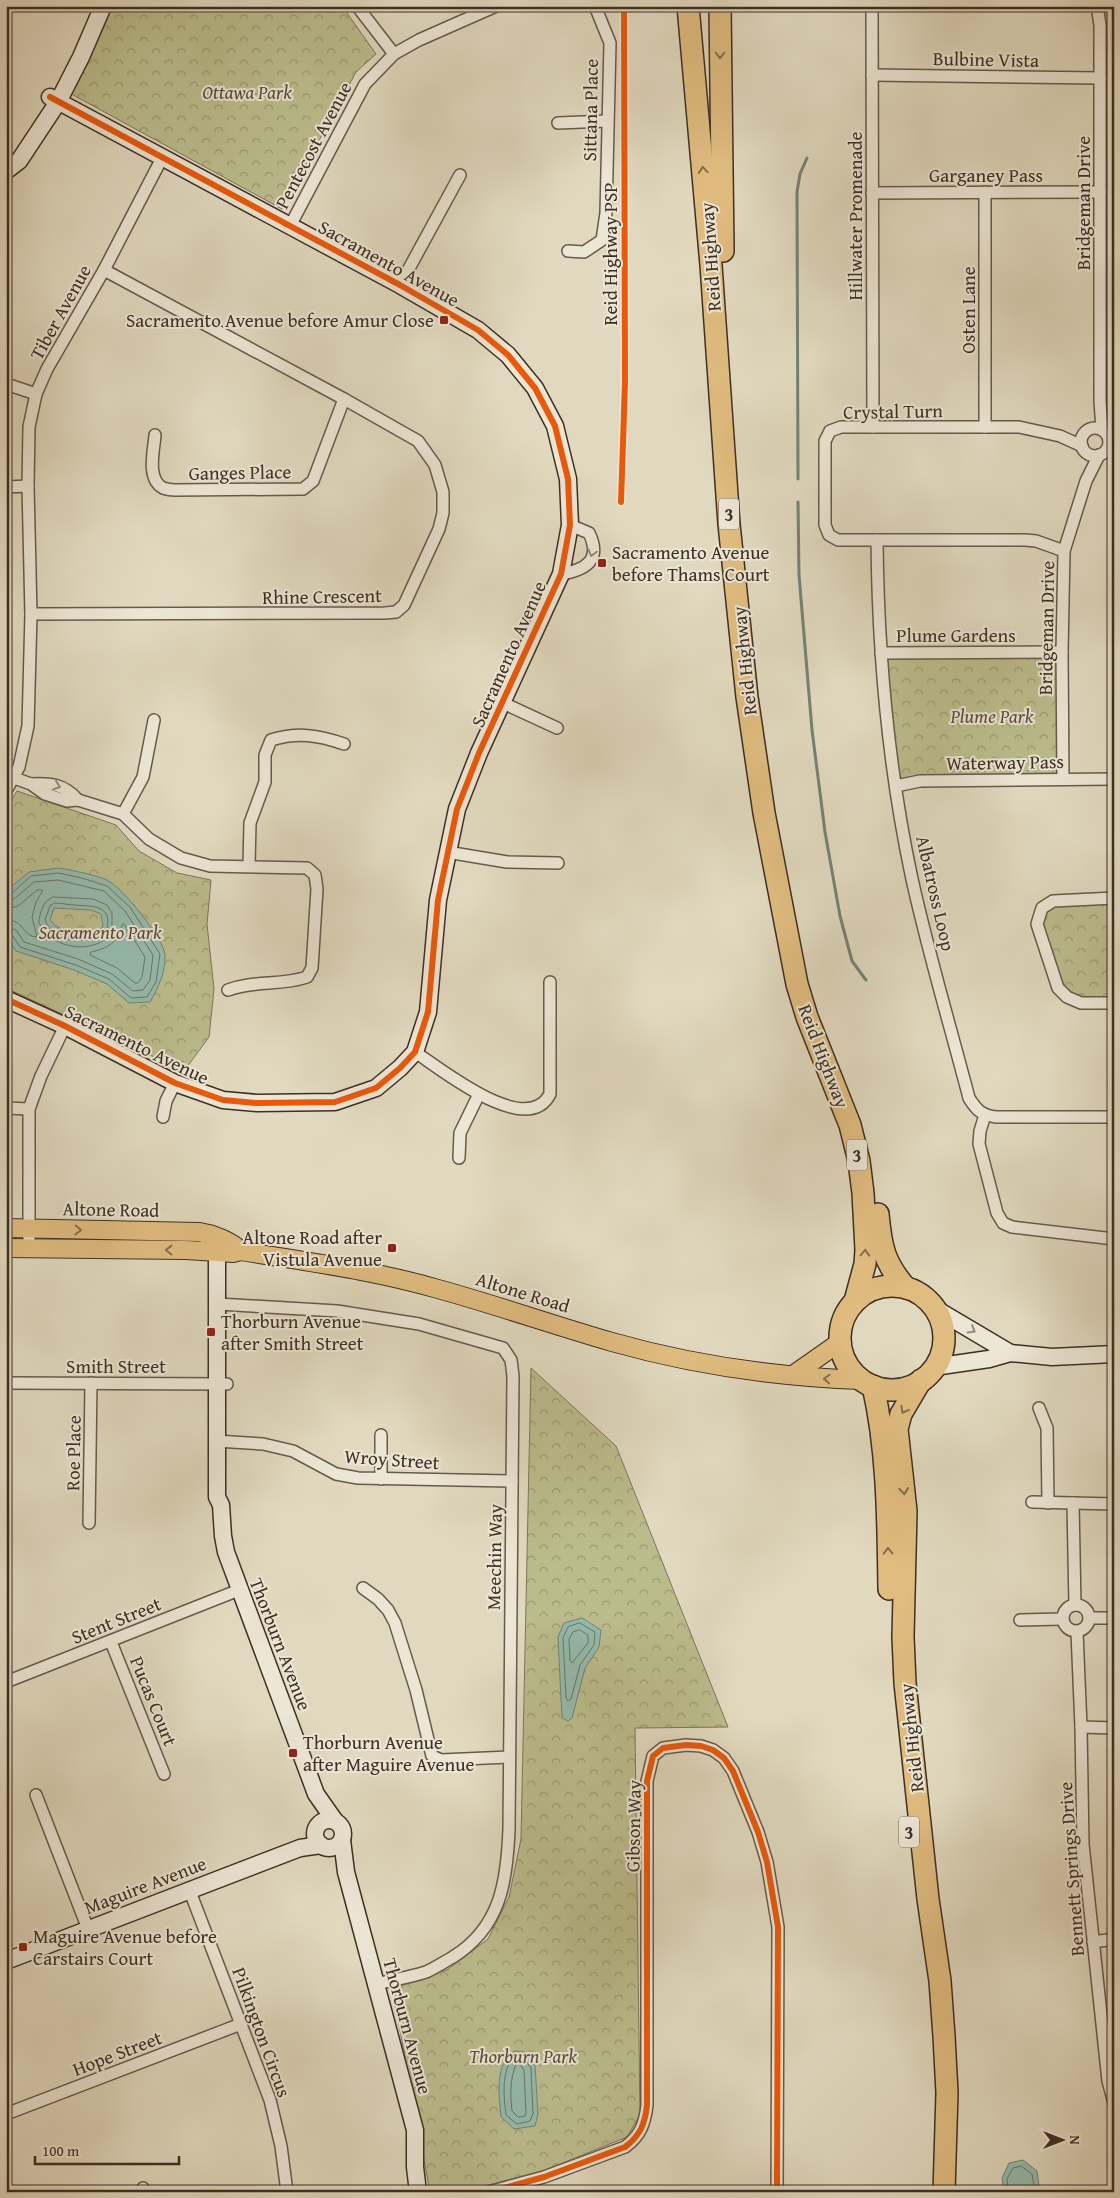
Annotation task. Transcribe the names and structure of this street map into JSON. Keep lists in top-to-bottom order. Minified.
{"streets":{"highway":["Reid Highway","3"],"main road":["Altone Road"],"street":["Bulbine Vista","Sittana Place","Pentecost Avenue","Garganey Pass","Bridgeman Drive","Hillwater Promenade","Sacramento Avenue","Osten Lane","Tiber Avenue","Crystal Turn","Ganges Place","Rhine Crescent","Plume Gardens","Waterway Pass","Albatross Loop","Smith Street","Roe Place","Wroy Street","Meechin Way","Stent Street","Thorburn Avenue","Pucas Court","Gibson Way","Bennett Springs Drive","Maguire Avenue","Pilkington Circus","Hope Street"],"cycle path":["Reid Highway PSP"]},"crossings":[["Bulbine Vista","Bridgeman Drive"],["Bulbine Vista","Hillwater Promenade"],["Pentecost Avenue","Sacramento Avenue"],["Garganey Pass","Bridgeman Drive"],["Garganey Pass","Hillwater Promenade"],["Garganey Pass","Osten Lane"],["Bridgeman Drive","Crystal Turn"],["Bridgeman Drive","Plume Gardens"],["Bridgeman Drive","Waterway Pass"],["Hillwater Promenade","Crystal Turn"],["Reid Highway","Altone Road"],["Sacramento Avenue","Tiber Avenue"],["Osten Lane","Crystal Turn"],["Tiber Avenue","Rhine Crescent"],["Crystal Turn","Albatross Loop"],["Ganges Place","Rhine Crescent"],["Plume Gardens","Albatross Loop"],["Waterway Pass","Albatross Loop"],["Altone Road","Thorburn Avenue"],["Smith Street","Roe Place"],["Smith Street","Thorburn Avenue"],["Wroy Street","Meechin Way"],["Wroy Street","Thorburn Avenue"],["Meechin Way","Thorburn Avenue"],["Stent Street","Thorburn Avenue"],["Stent Street","Pucas Court"],["Thorburn Avenue","Maguire Avenue"],["Maguire Avenue","Pilkington Circus"],["Pilkington Circus","Hope Street"]],"parks":["Ottawa Park","Plume Park","Sacramento Park","Thorburn Park"],"places":{"transit":["Sacramento Avenue before Amur Close","Sacramento Avenue before Thams Court","Altone Road after Vistula Avenue","Thorburn Avenue after Smith Street","Thorburn Avenue after Maguire Avenue","Maguire Avenue before Carstairs Court"]},"scale_bar":"100 m","north":"right"}
